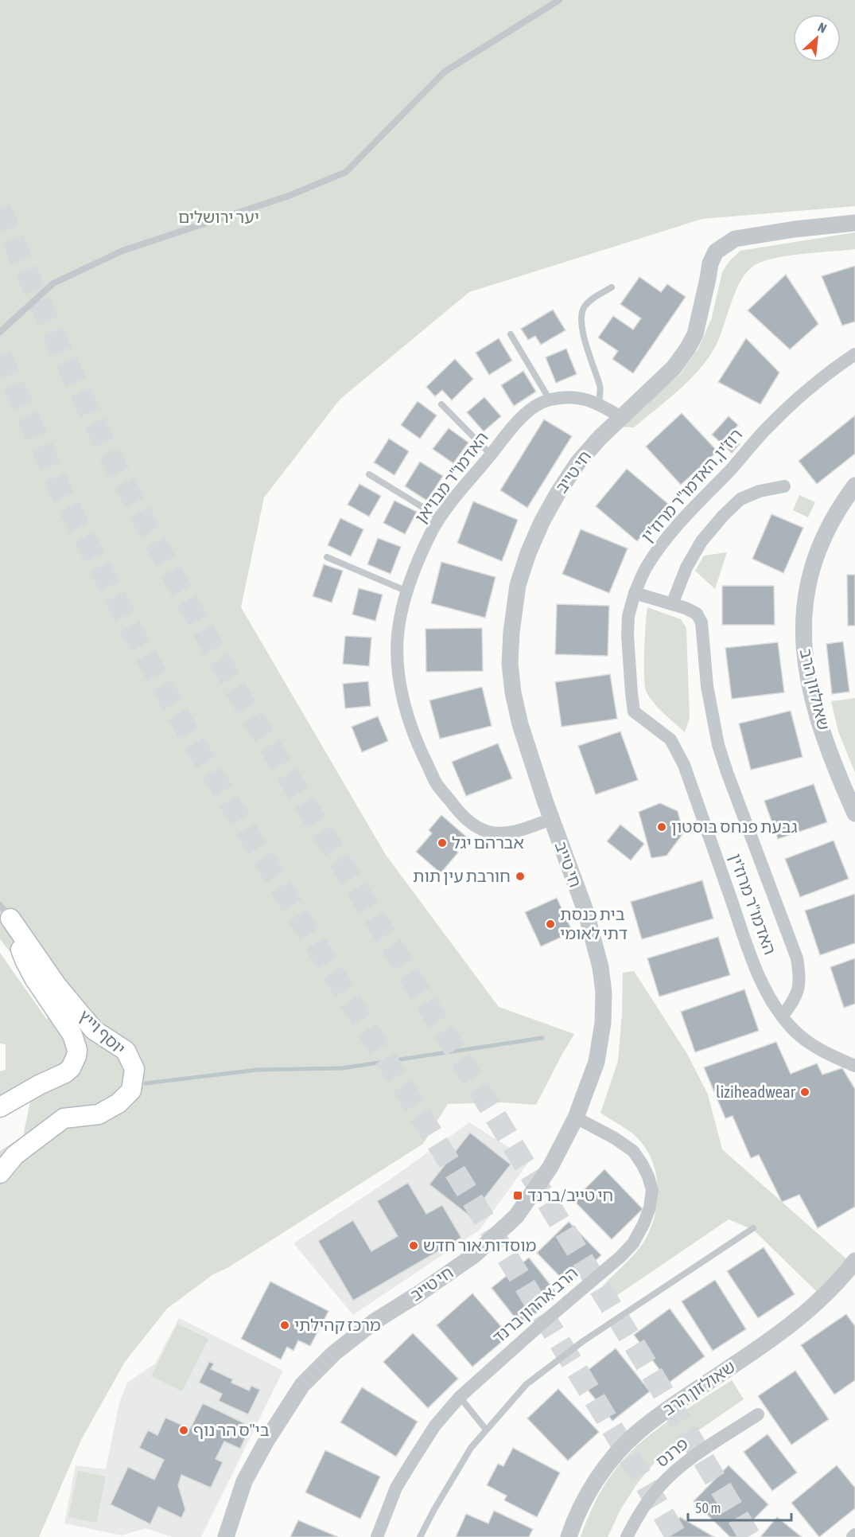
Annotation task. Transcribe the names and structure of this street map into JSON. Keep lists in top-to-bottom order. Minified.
{"streets":{"main road":["יוסף וייץ"],"street":["חי טייב","האדמו\"ר מבויאן","רוז'ין, האדמו\"ר מרוז'ין","שאולזון הרב","האדמו\"ר מרוז'ין","הרב אהרון ברנד","פרנס"]},"crossings":[["חי טייב","האדמו\"ר מבויאן"],["חי טייב","הרב אהרון ברנד"],["רוז'ין, האדמו\"ר מרוז'ין","האדמו\"ר מרוז'ין"]],"parks":["יער ירושלים"],"places":{"other":["גבעת פנחס בוסטון","אברהם יגל","חורבת עין תות","בית כנסת דתי לאומי","liziheadwear","מוסדות אור חדש","מרכז קהילתי","בי\"ס הר נוף"],"transit":["חי טייב/ברנד"]},"scale_bar":"50 m","north":"top right"}
